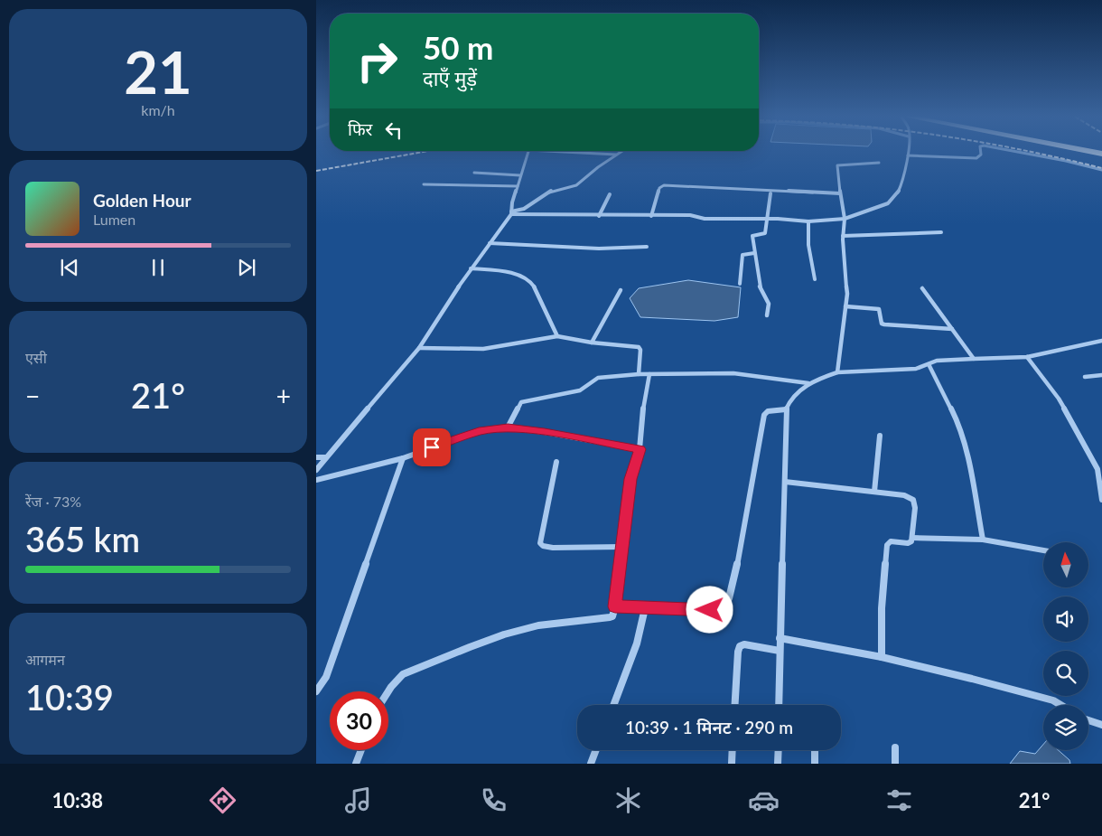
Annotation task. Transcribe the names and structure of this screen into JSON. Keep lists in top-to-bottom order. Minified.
{"north":"top","page":{"tile":[["21","km/h"],"एसी",["रेंज · 73%","365 km"],["आगमन","10:39"]],"turn":["50 m","दाएँ मुड़ें"],"then":"फिर","song":["Golden Hour","Lumen"],"heat":["−","21°","+"],"limit":"30","trip":"10:39 · 1 मिनट · 290 m","tabs":["10:38","21°"]}}
